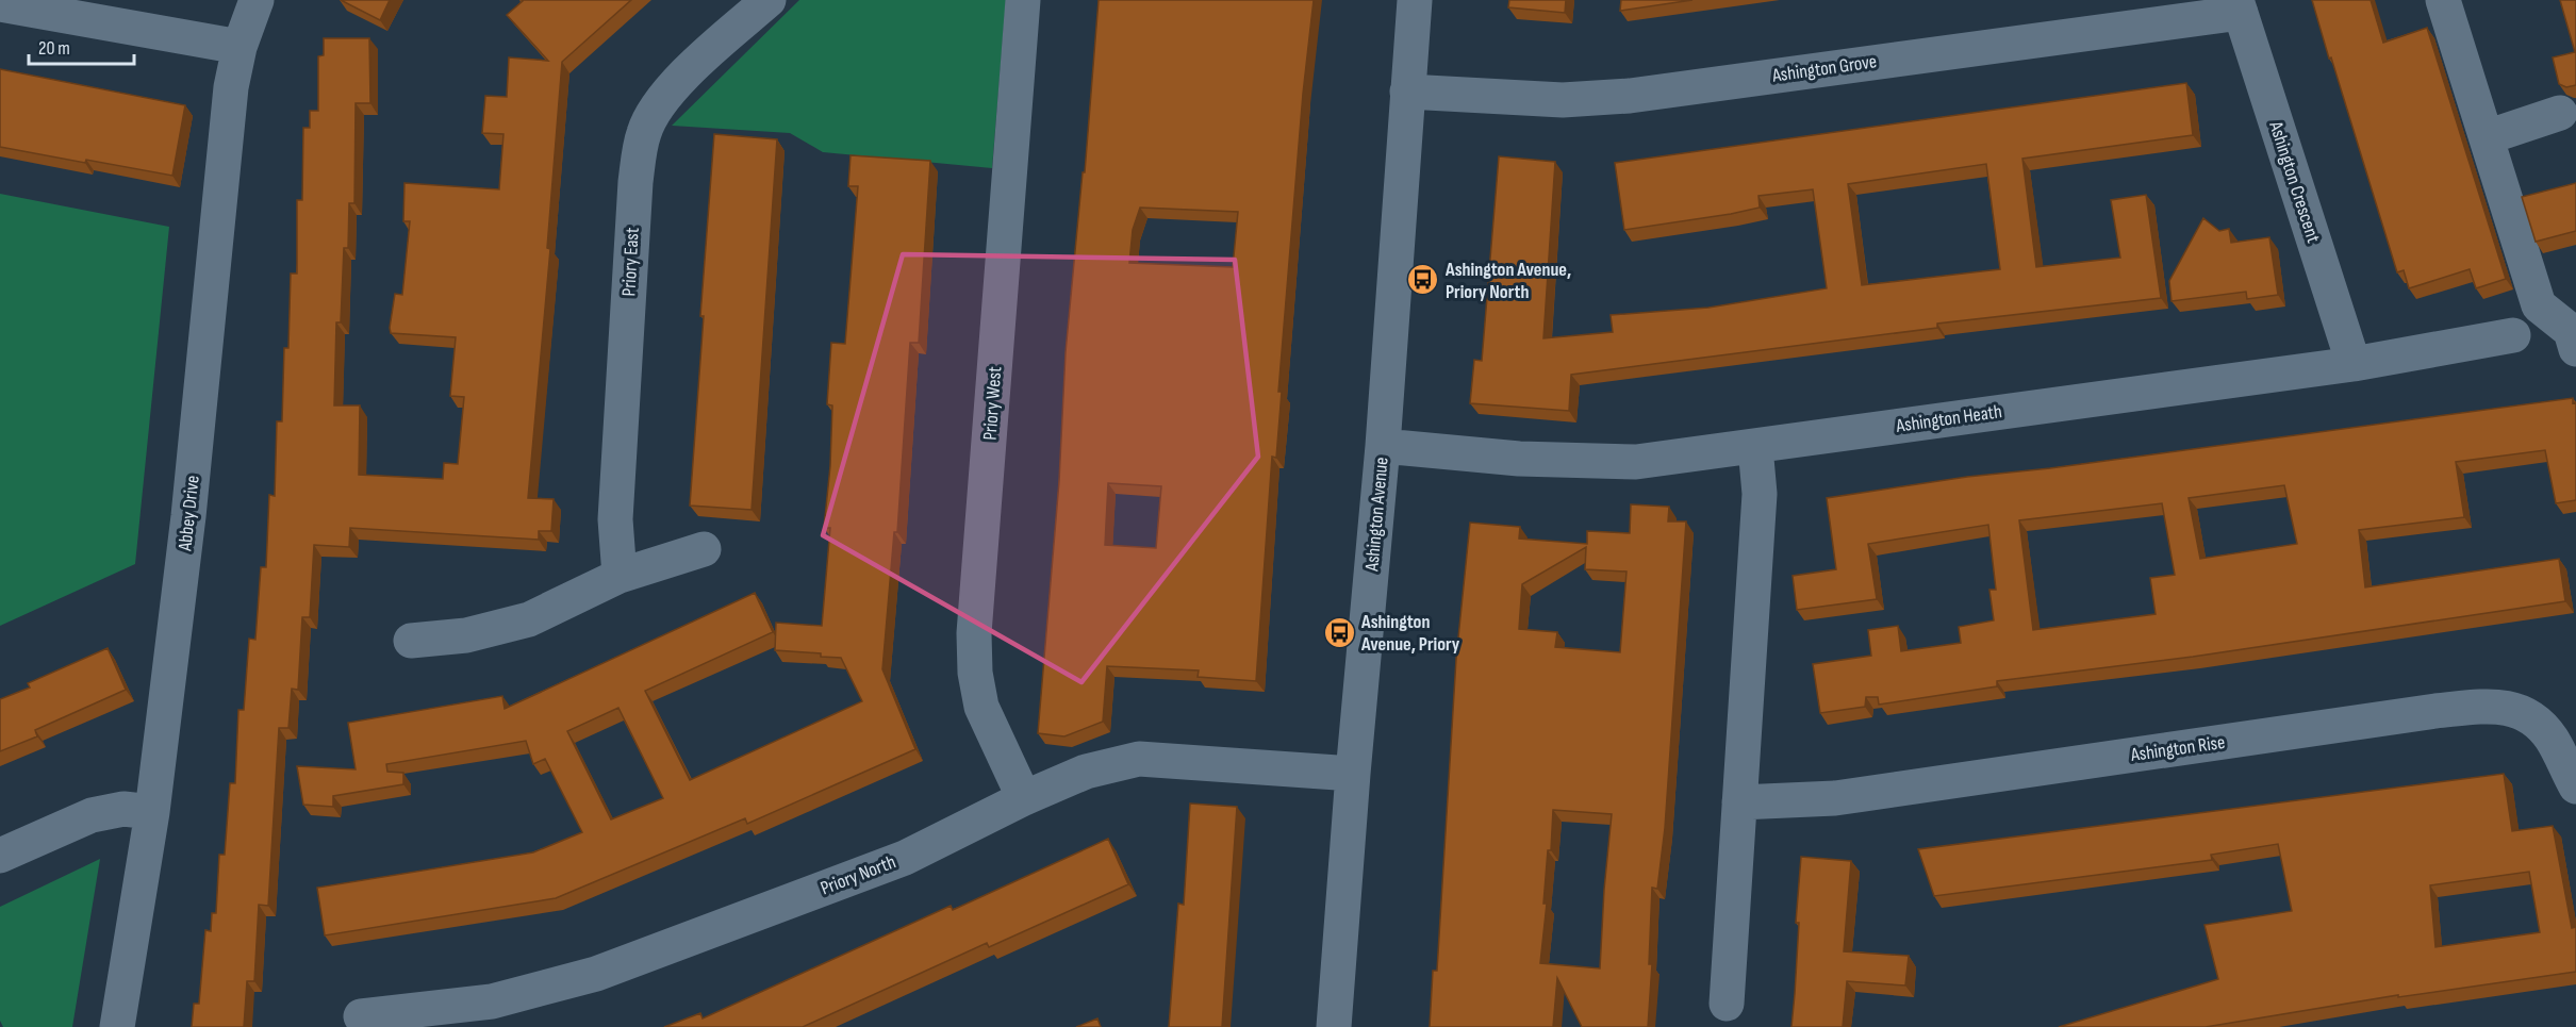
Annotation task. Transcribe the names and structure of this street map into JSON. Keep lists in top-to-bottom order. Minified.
{"streets":{"street":["Ashington Grove","Ashington Crescent","Priory East","Priory West","Ashington Heath","Abbey Drive","Ashington Avenue","Ashington Rise","Priory North"]},"crossings":[["Ashington Grove","Ashington Crescent"],["Ashington Grove","Ashington Avenue"],["Ashington Crescent","Ashington Heath"],["Priory West","Priory North"],["Ashington Heath","Ashington Avenue"],["Ashington Avenue","Priory North"]],"places":{"bus stop":["Ashington Avenue, Priory North","Ashington Avenue, Priory"]},"scale_bar":"20 m"}
